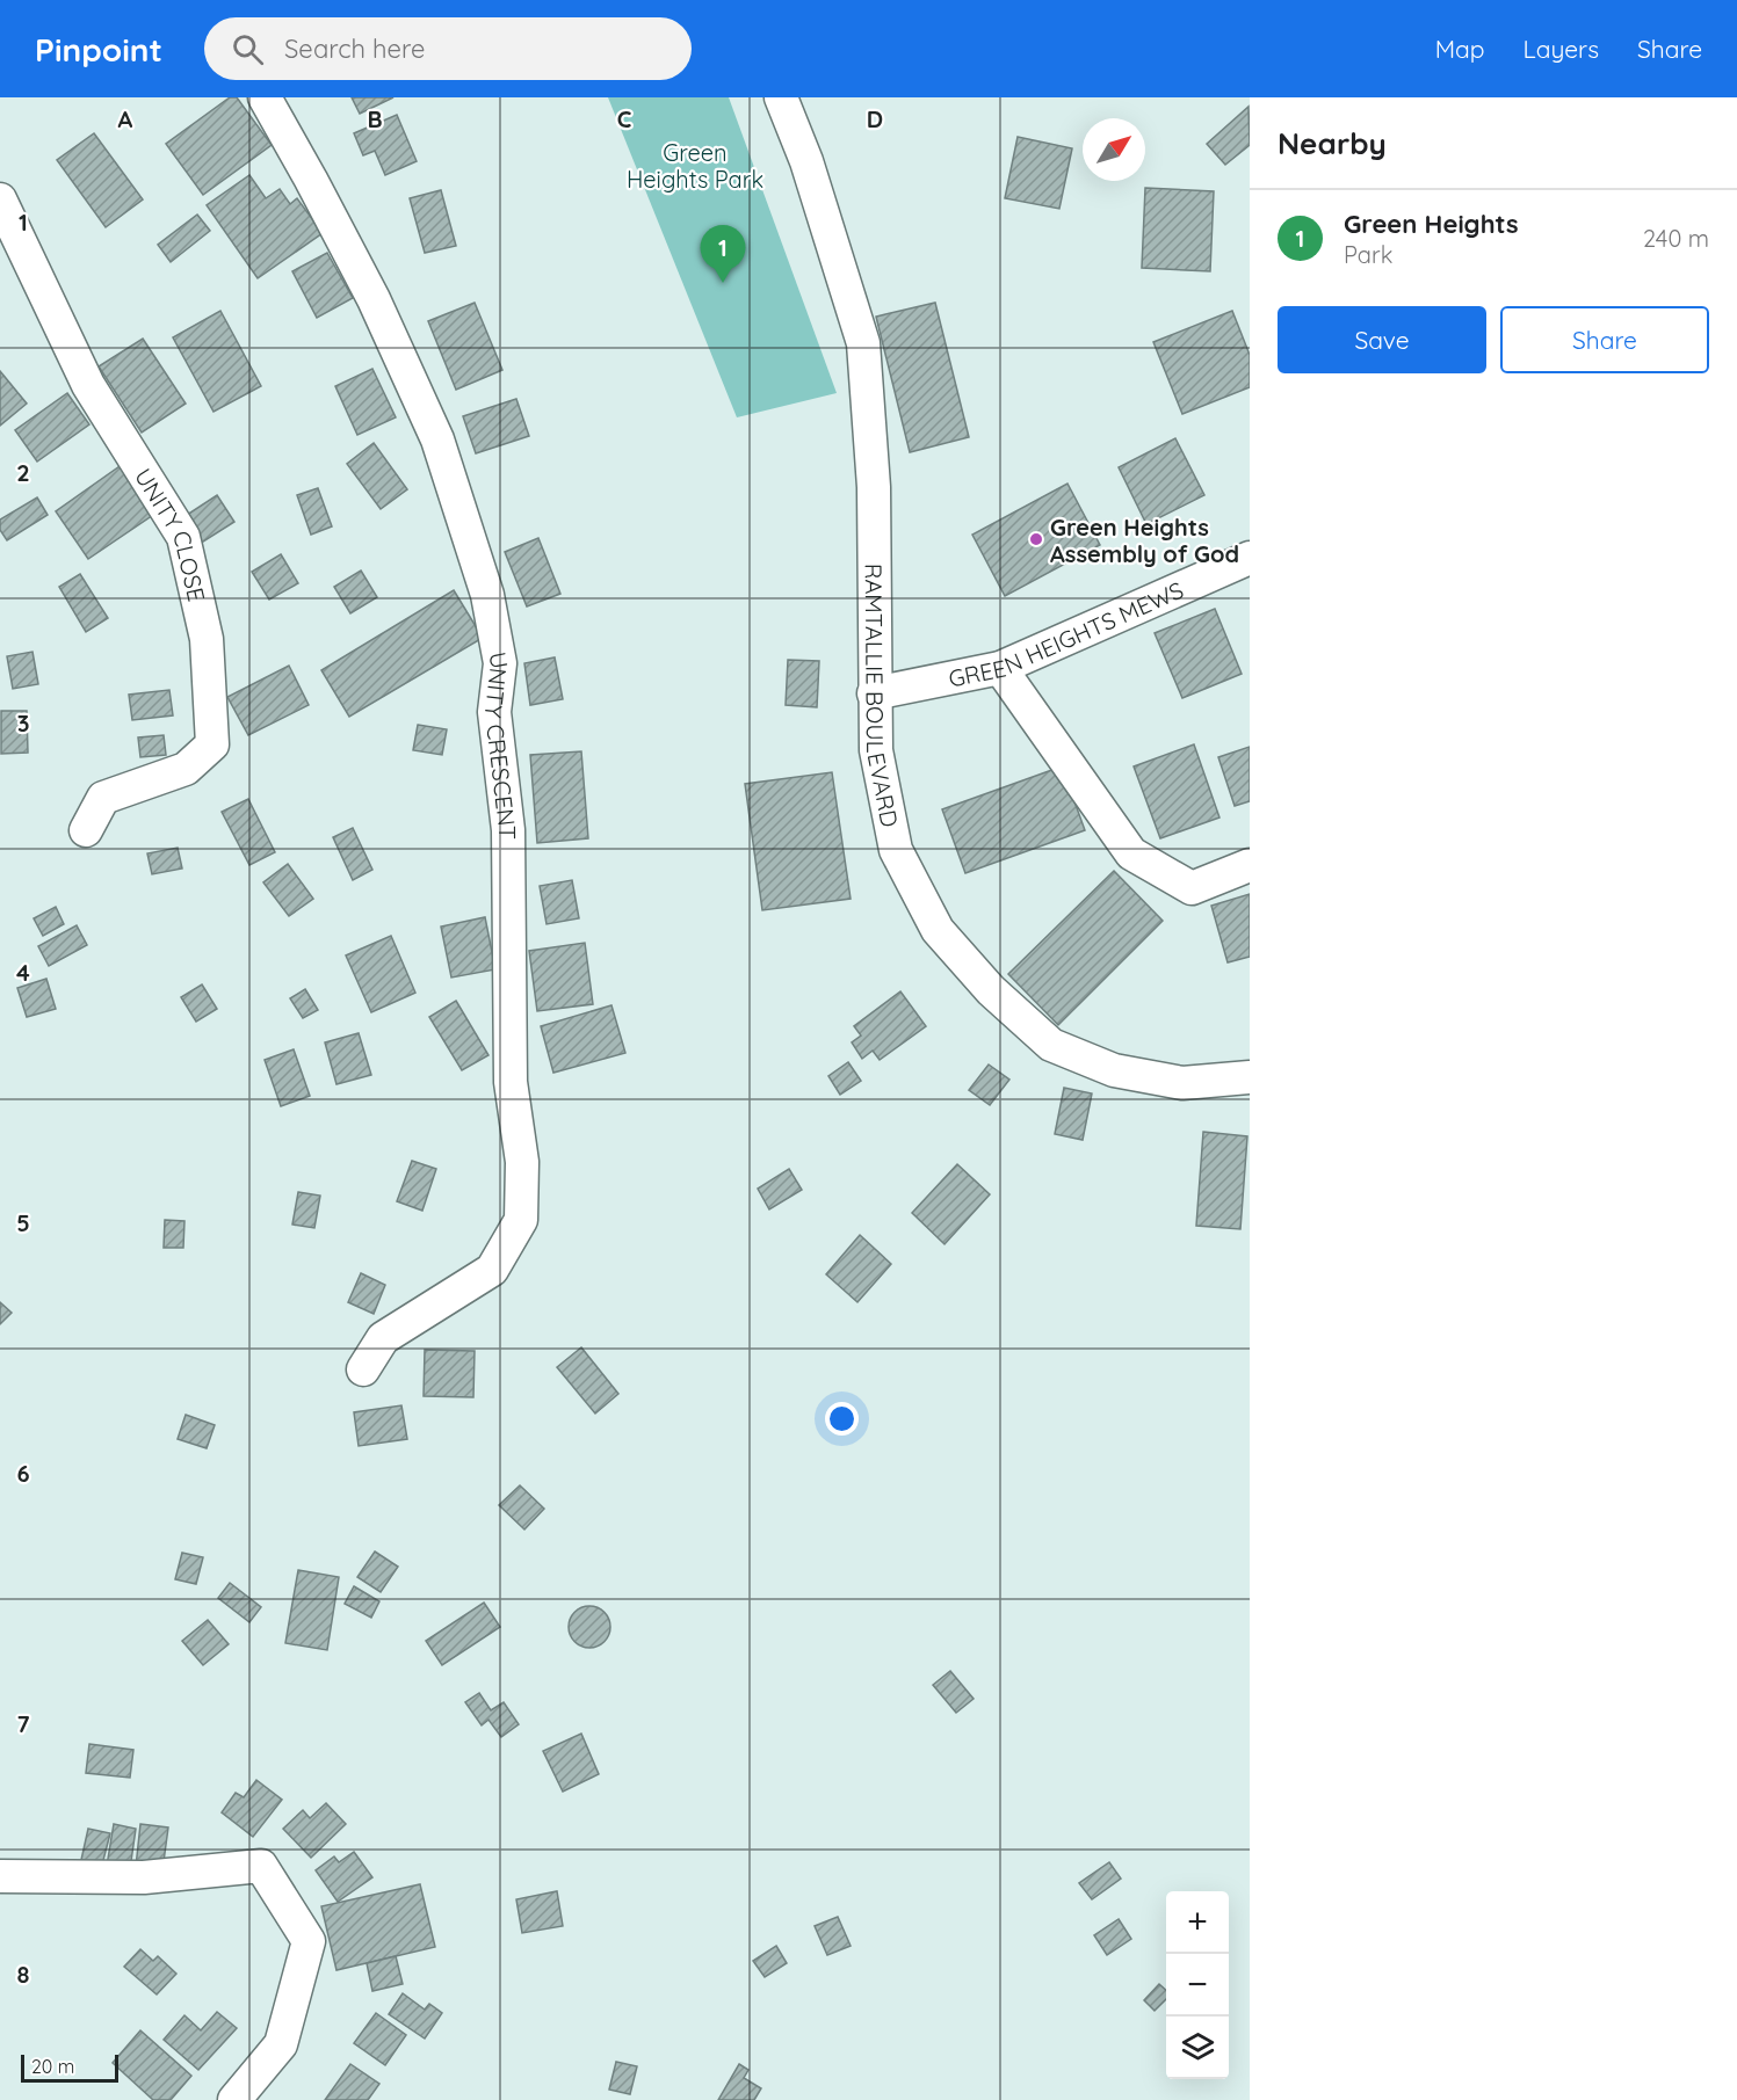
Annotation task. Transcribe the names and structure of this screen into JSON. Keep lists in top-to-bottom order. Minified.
{"streets":{"street":["UNITY CLOSE","GREEN HEIGHTS MEWS","RAMTALLIE BOULEVARD","UNITY CRESCENT"]},"crossings":[["GREEN HEIGHTS MEWS","RAMTALLIE BOULEVARD"]],"parks":["Green Heights Park"],"places":["Green Heights Assembly of God"],"scale_bar":"20 m","north":"top right","page":{"header":"Pinpoint","search":"Search here","nav":["Map","Layers","Share"],"heading":"Nearby","list":[{"mark":"1","name":"Green Heights","note":"Park","value":"240 m"}],"pins":"1","buttons":["Save","Share"],"map_buttons":["+","−"],"scale":"20 m"},"grid":{"columns":["A","B","C","D"],"rows":["1","2","3","4","5","6","7","8"]}}
